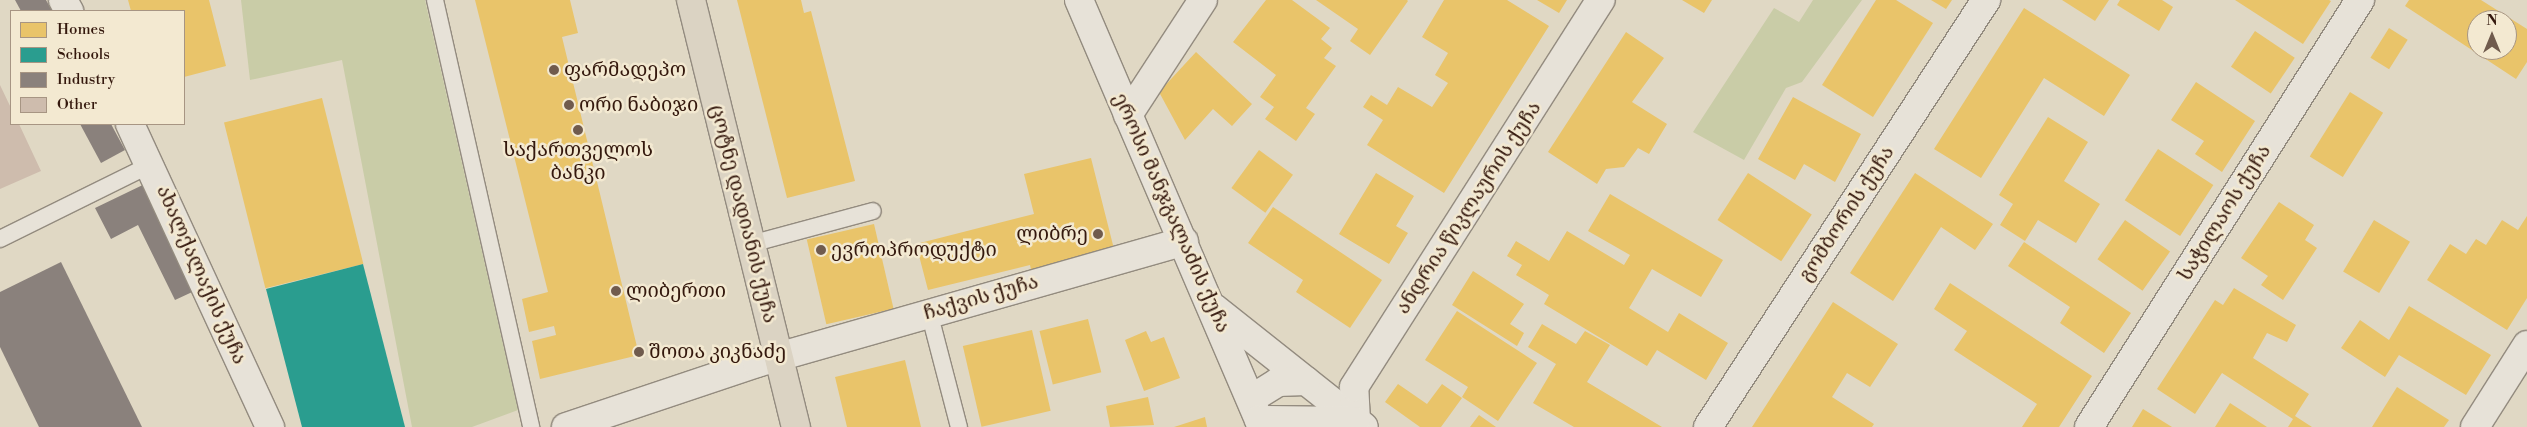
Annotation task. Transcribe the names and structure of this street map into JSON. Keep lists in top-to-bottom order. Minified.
{"streets":{"main road":["ცოტნე დადიანის ქუჩა"],"street":["ანდრია წიკლაურის ქუჩა","ეროსი მანჯგალაძის ქუჩა","საჭილაოს ქუჩა","გომბორის ქუჩა","ახალქალაქის ქუჩა","ჩაქვის ქუჩა"]},"crossings":[["ეროსი მანჯგალაძის ქუჩა","ჩაქვის ქუჩა"],["ცოტნე დადიანის ქუჩა","ჩაქვის ქუჩა"]],"places":["ფარმადეპო","ორი ნაბიჯი","საქართველოს ბანკი","ლიბრე","ევროპროდუქტი","ლიბერთი","შოთა კიკნაძე"],"legend":["Homes","Schools","Industry","Other"],"north":"top"}
